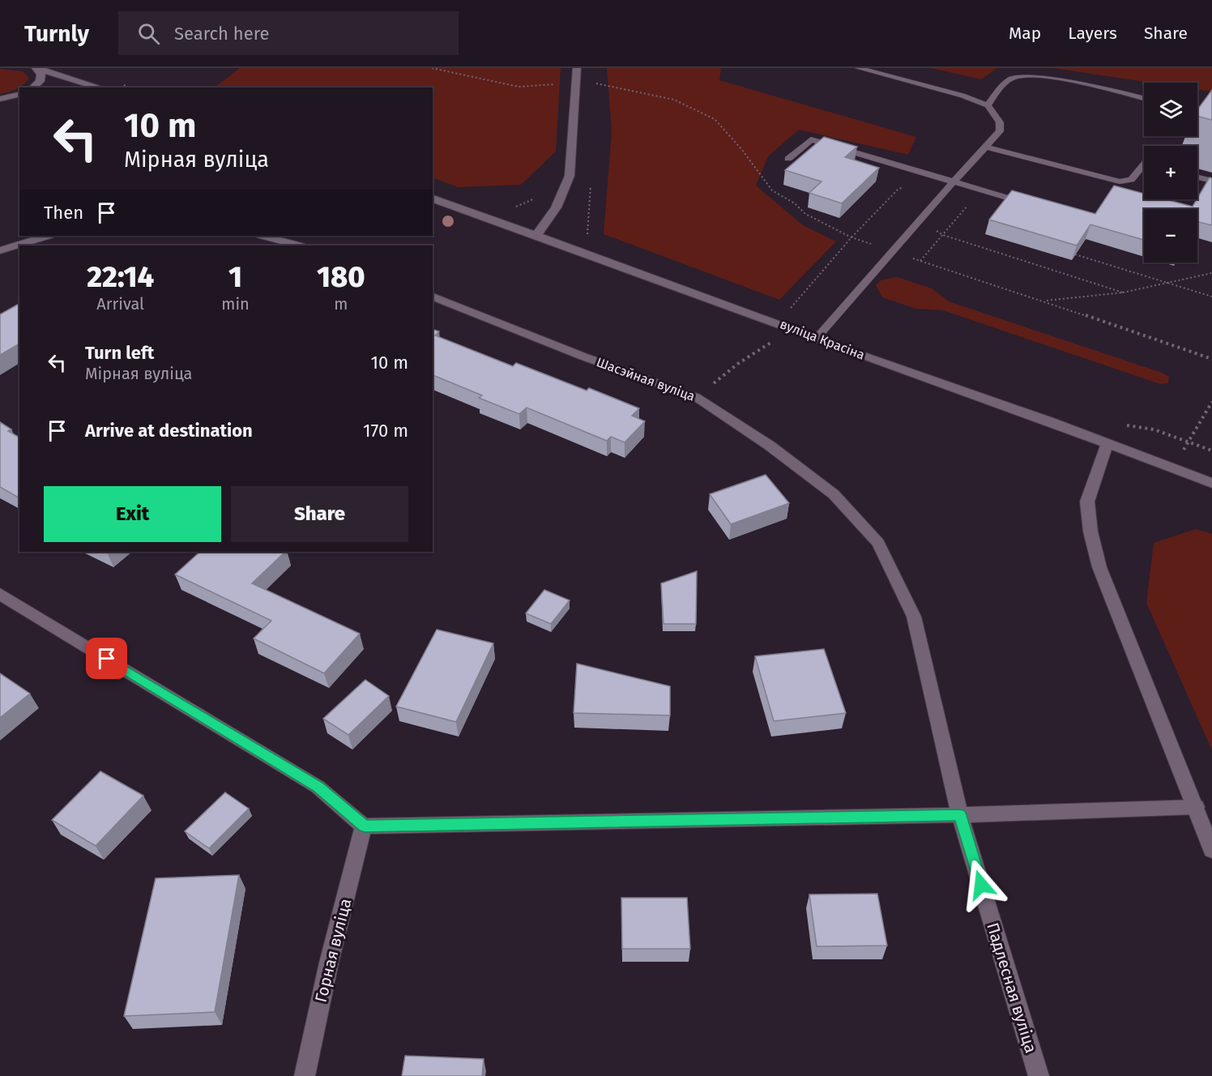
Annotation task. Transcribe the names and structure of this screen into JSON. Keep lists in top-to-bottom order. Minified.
{"streets":{"street":["вуліца Красіна","Шасэйная вуліца","Горная вуліца","Падлесная вуліца"]},"crossings":[["Шасэйная вуліца","Падлесная вуліца"]],"page":{"header":"Turnly","search":"Search here","nav":["Map","Layers","Share"],"map_buttons":["+","−"],"turn":["10 m","Мірная вуліца"],"then":"Then","eta":["22:14","Arrival","1","min","180","m"],"list":[{"name":"Turn left","note":"Мірная вуліца","value":"10 m"},{"name":"Arrive at destination","value":"170 m"}],"buttons":["Exit","Share"]}}
